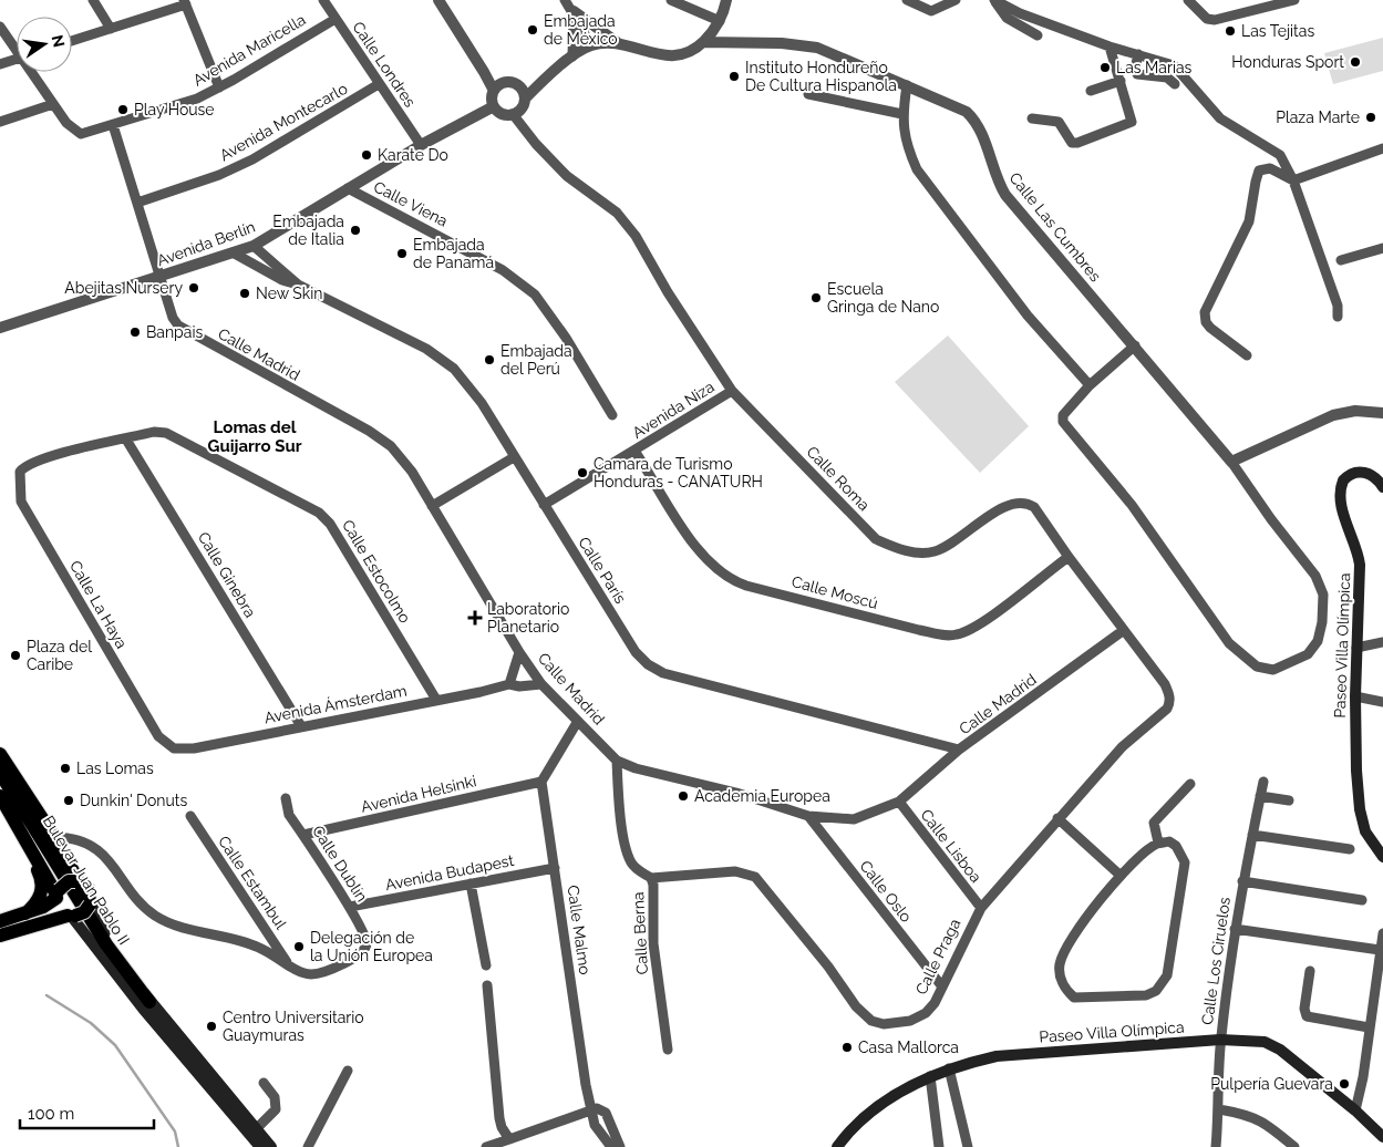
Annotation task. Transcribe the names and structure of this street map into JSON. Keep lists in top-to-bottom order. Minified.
{"streets":{"main road":["Paseo Villa Olímpica","Bulevar Juan Pablo II"],"street":["Avenida Maricella","Calle Londres","Avenida Montecarlo","Calle Viena","Calle Las Cumbres","Avenida Berlín","Calle Madrid","Avenida Niza","Calle Roma","Calle París","Calle Estocolmo","Calle Ginebra","Calle Moscú","Calle La Haya","Avenida Ámsterdam","Avenida Helsinki","Calle Lisboa","Calle Dublín","Avenida Budapest","Calle Estambul","Calle Oslo","Calle Malmo","Calle Berna","Calle Praga","Calle Los Ciruelos"]},"crossings":[["Avenida Maricella","Calle Londres"],["Avenida Maricella","Calle Madrid"],["Calle Londres","Avenida Montecarlo"],["Calle Londres","Avenida Berlín"],["Avenida Montecarlo","Calle Madrid"],["Calle Viena","Avenida Berlín"],["Avenida Berlín","Calle Madrid"],["Avenida Berlín","Calle Roma"],["Avenida Berlín","Calle París"],["Calle Madrid","Calle Roma"],["Calle Madrid","Calle París"],["Calle Madrid","Avenida Ámsterdam"],["Calle Madrid","Calle Lisboa"],["Calle Madrid","Calle Oslo"],["Calle Madrid","Calle Berna"],["Avenida Niza","Calle Roma"],["Avenida Niza","Calle París"],["Avenida Niza","Calle Moscú"],["Calle Roma","Calle Moscú"],["Calle Roma","Calle Praga"],["Calle Estocolmo","Calle Ginebra"],["Calle Estocolmo","Calle La Haya"],["Calle Estocolmo","Avenida Ámsterdam"],["Calle Ginebra","Avenida Ámsterdam"],["Calle La Haya","Avenida Ámsterdam"],["Paseo Villa Olímpica","Calle Los Ciruelos"],["Avenida Helsinki","Calle Dublín"],["Avenida Helsinki","Calle Malmo"],["Calle Lisboa","Calle Praga"],["Calle Dublín","Avenida Budapest"],["Calle Dublín","Calle Estambul"],["Avenida Budapest","Calle Malmo"],["Calle Oslo","Calle Praga"],["Calle Berna","Calle Praga"]],"districts":["Lomas del Guijarro Sur"],"places":{"other":["Embajada de México","Las Tejitas","Honduras Sport","Las Marias","Instituto Hondureño De Cultura Hispanola","Play House","Plaza Marte","Karate Do","Embajada de Italia","Embajada de Panamá","Abejitas Nursery","New Skin","Escuela Gringa de Nano","Banpais","Embajada del Perú","Camara de Turismo Honduras - CANATURH","Plaza del Caribe","Las Lomas","Academia Europea","Dunkin' Donuts","Delegación de la Unión Europea","Centro Universitario Guaymuras","Casa Mallorca","Pulpería Guevara"],"health":["Laboratorio Planetario"]},"scale_bar":"100 m","north":"right"}
